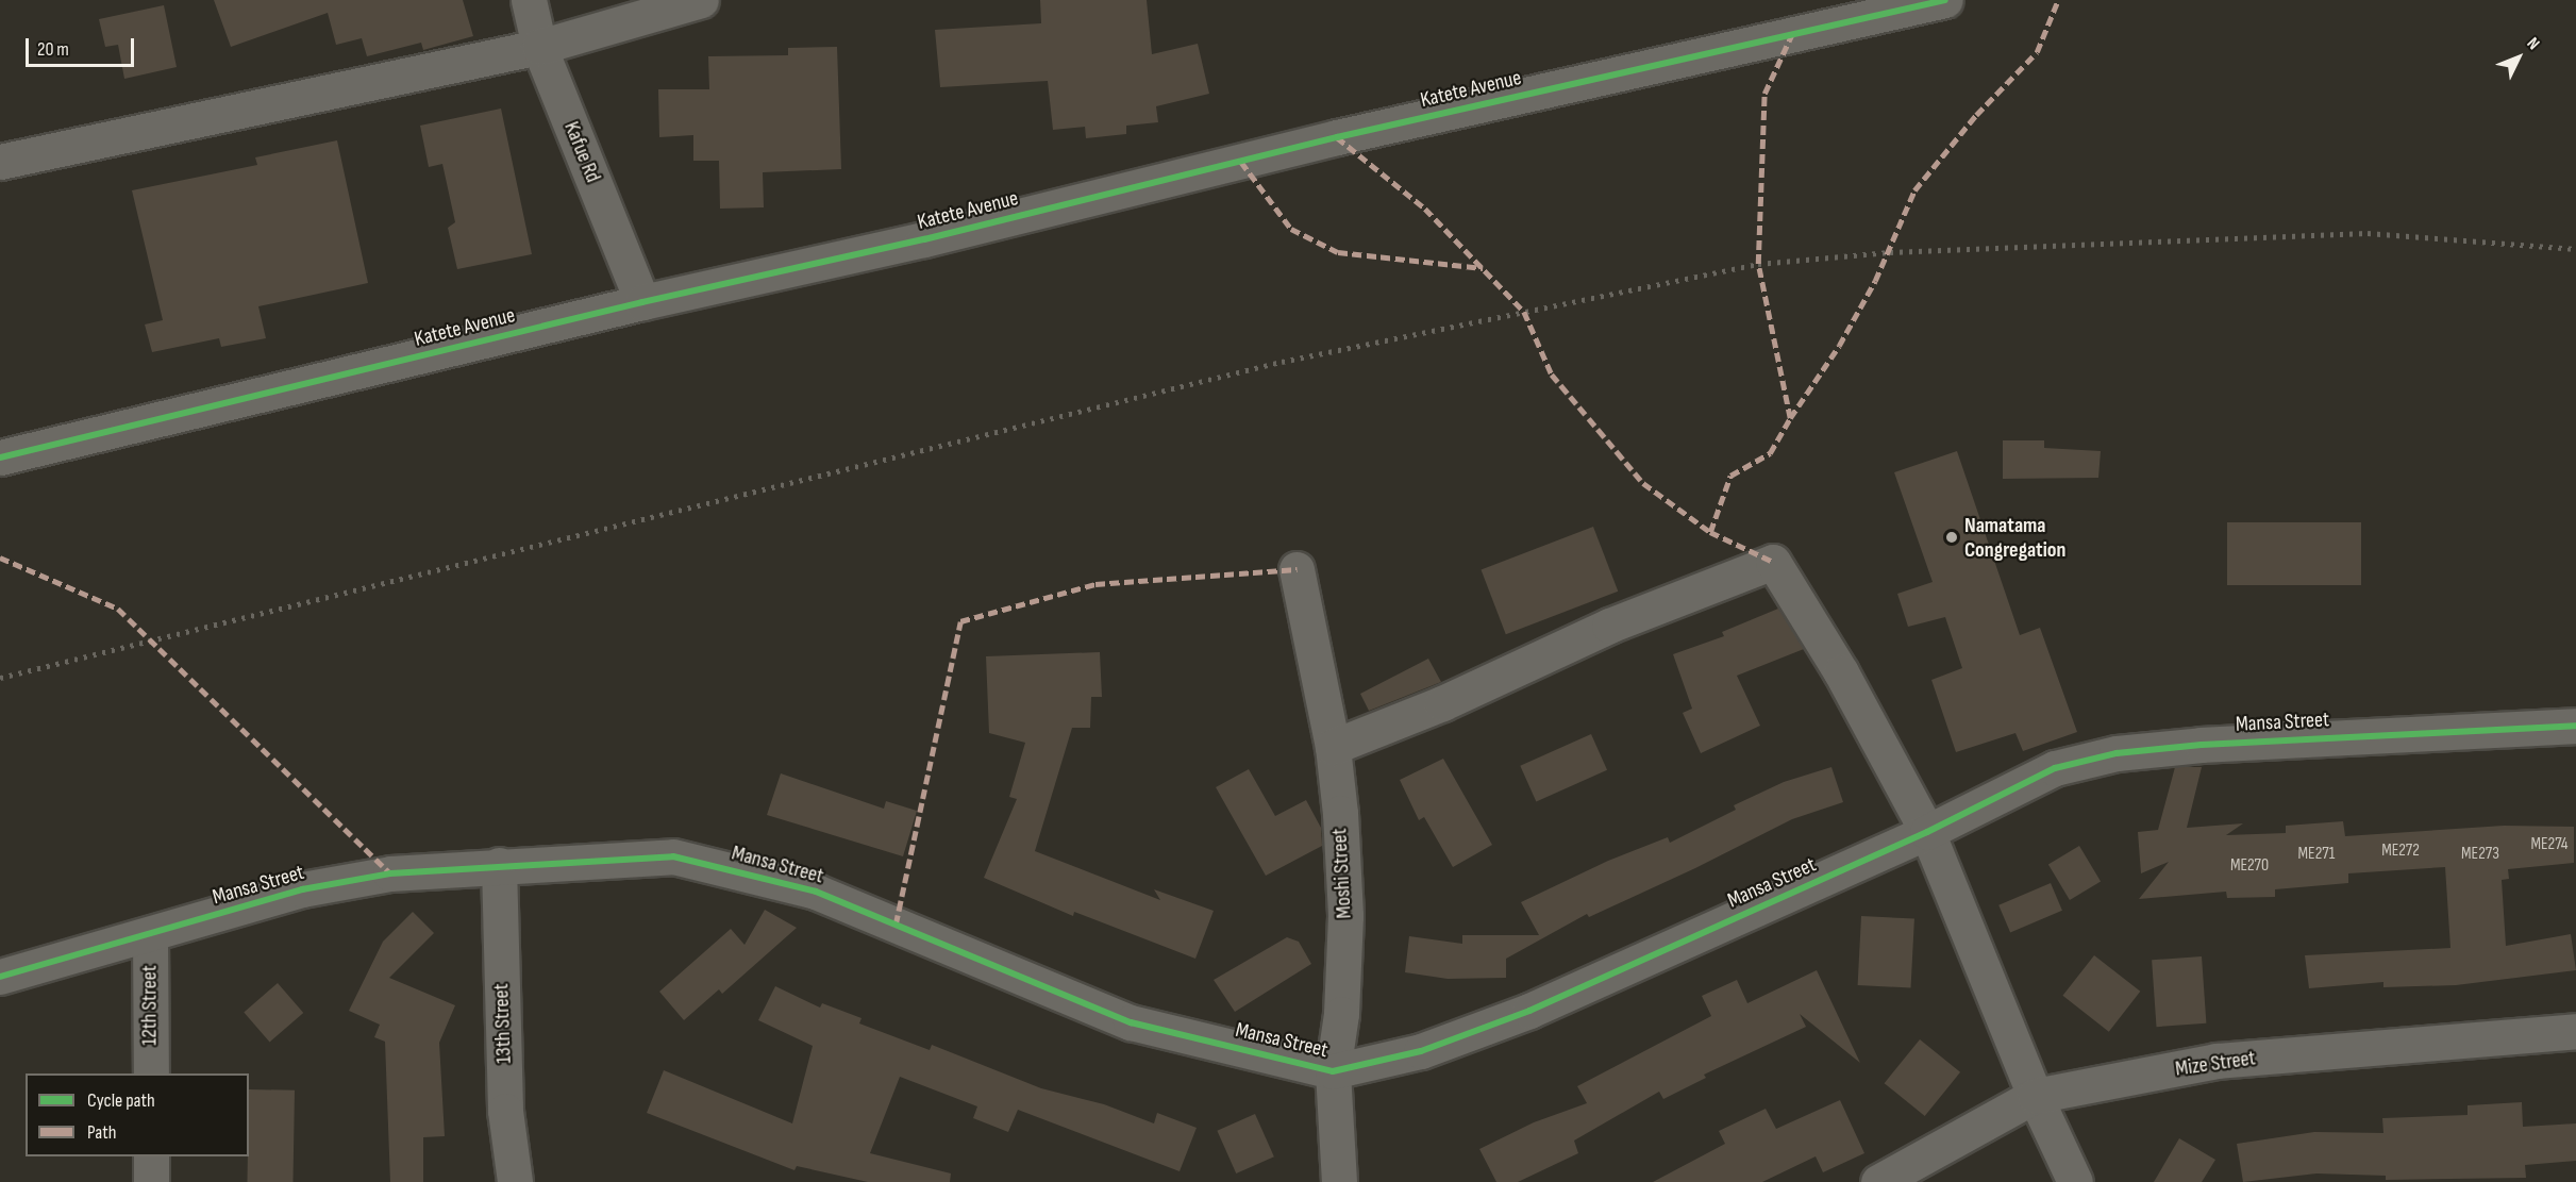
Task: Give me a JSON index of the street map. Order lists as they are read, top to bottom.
{
  "streets": {
    "street": [
      "Katete Avenue",
      "Kafue Rd",
      "Mansa Street",
      "Moshi Street",
      "12th Street",
      "13th Street",
      "Mize Street"
    ]
  },
  "crossings": [
    ["Katete Avenue", "Kafue Rd"],
    ["Mansa Street", "Moshi Street"],
    ["Mansa Street", "12th Street"],
    ["Mansa Street", "13th Street"]
  ],
  "places": ["Namatama Congregation"],
  "house_numbers": [
    "ME274",
    "ME272",
    "ME271",
    "ME273",
    "ME270"
  ],
  "legend": ["Cycle path", "Path"],
  "scale_bar": "20 m",
  "north": "top right"
}
